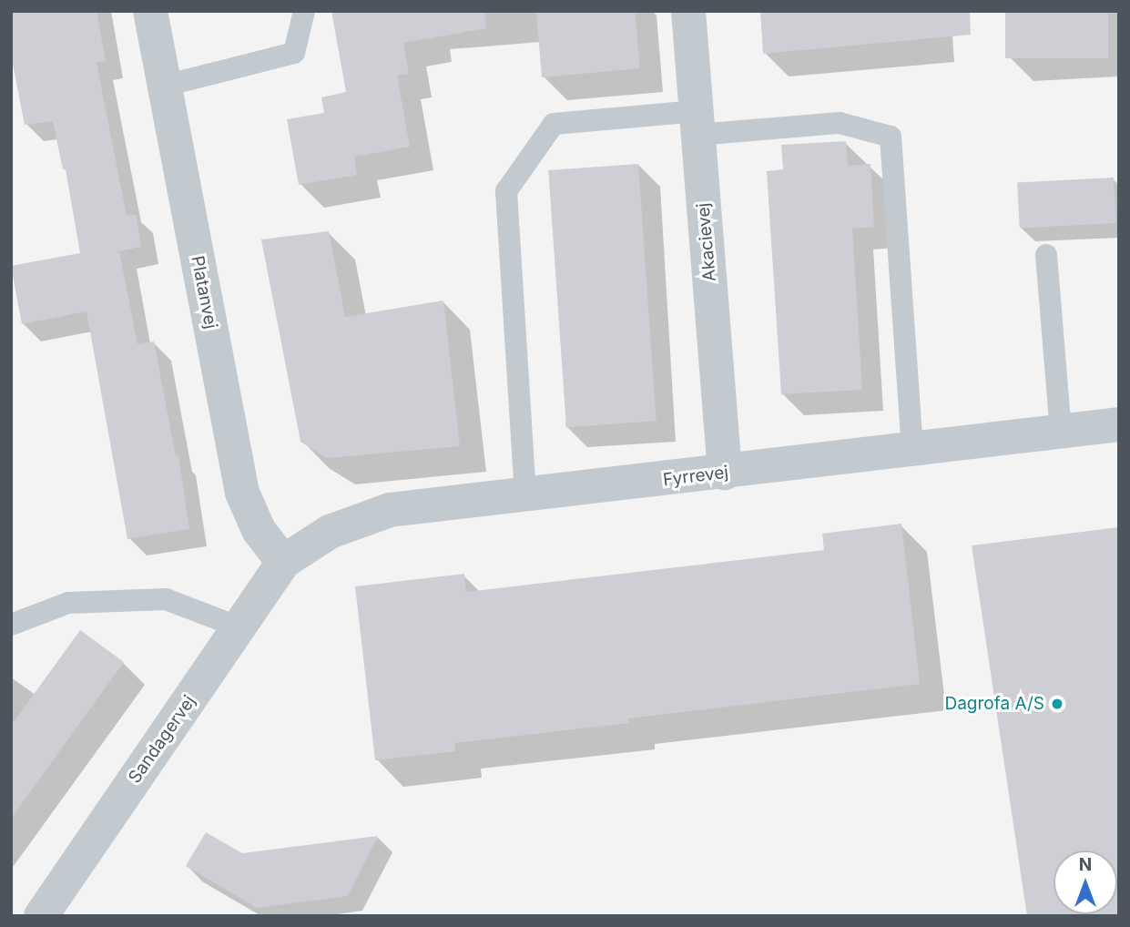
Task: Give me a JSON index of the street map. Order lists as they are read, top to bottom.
{
  "streets": {
    "street": [
      "Akacievej",
      "Platanvej",
      "Fyrrevej",
      "Sandagervej"
    ]
  },
  "crossings": [
    ["Akacievej", "Fyrrevej"],
    ["Platanvej", "Fyrrevej"],
    ["Platanvej", "Sandagervej"],
    ["Fyrrevej", "Sandagervej"]
  ],
  "places": ["Dagrofa A/S"],
  "north": "top"
}
